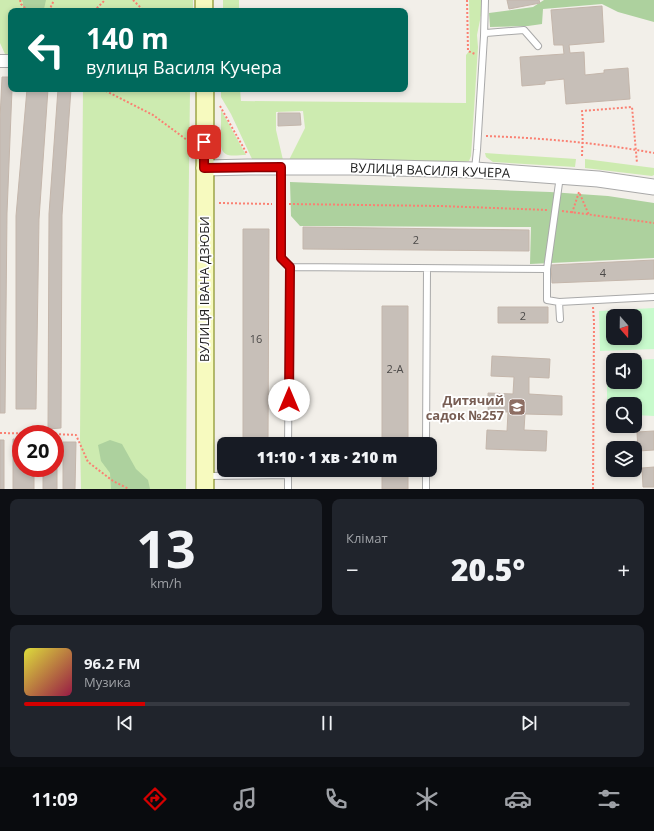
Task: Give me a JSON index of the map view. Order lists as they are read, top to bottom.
{
  "streets": {
    "main road": ["ВУЛИЦЯ ІВАНА ДЗЮБИ"],
    "street": ["ВУЛИЦЯ ВАСИЛЯ КУЧЕРА"]
  },
  "crossings": [
    ["ВУЛИЦЯ ВАСИЛЯ КУЧЕРА", "ВУЛИЦЯ ІВАНА ДЗЮБИ"]
  ],
  "places": {
    "school or university": ["Дитячий садок №257"]
  },
  "house_numbers": [
    "2",
    "4",
    "2",
    "16",
    "2-А"
  ],
  "north": "bottom",
  "page": {
    "turn": ["140 m", "вулиця Василя Кучера"],
    "limit": "20",
    "trip": "11:10 · 1 хв · 210 m",
    "tile": [
      ["13", "km/h"],
      "Клімат"
    ],
    "heat": ["−", "20.5°", "+"],
    "song": ["96.2 FM", "Музика"],
    "tabs": "11:09"
  }
}
